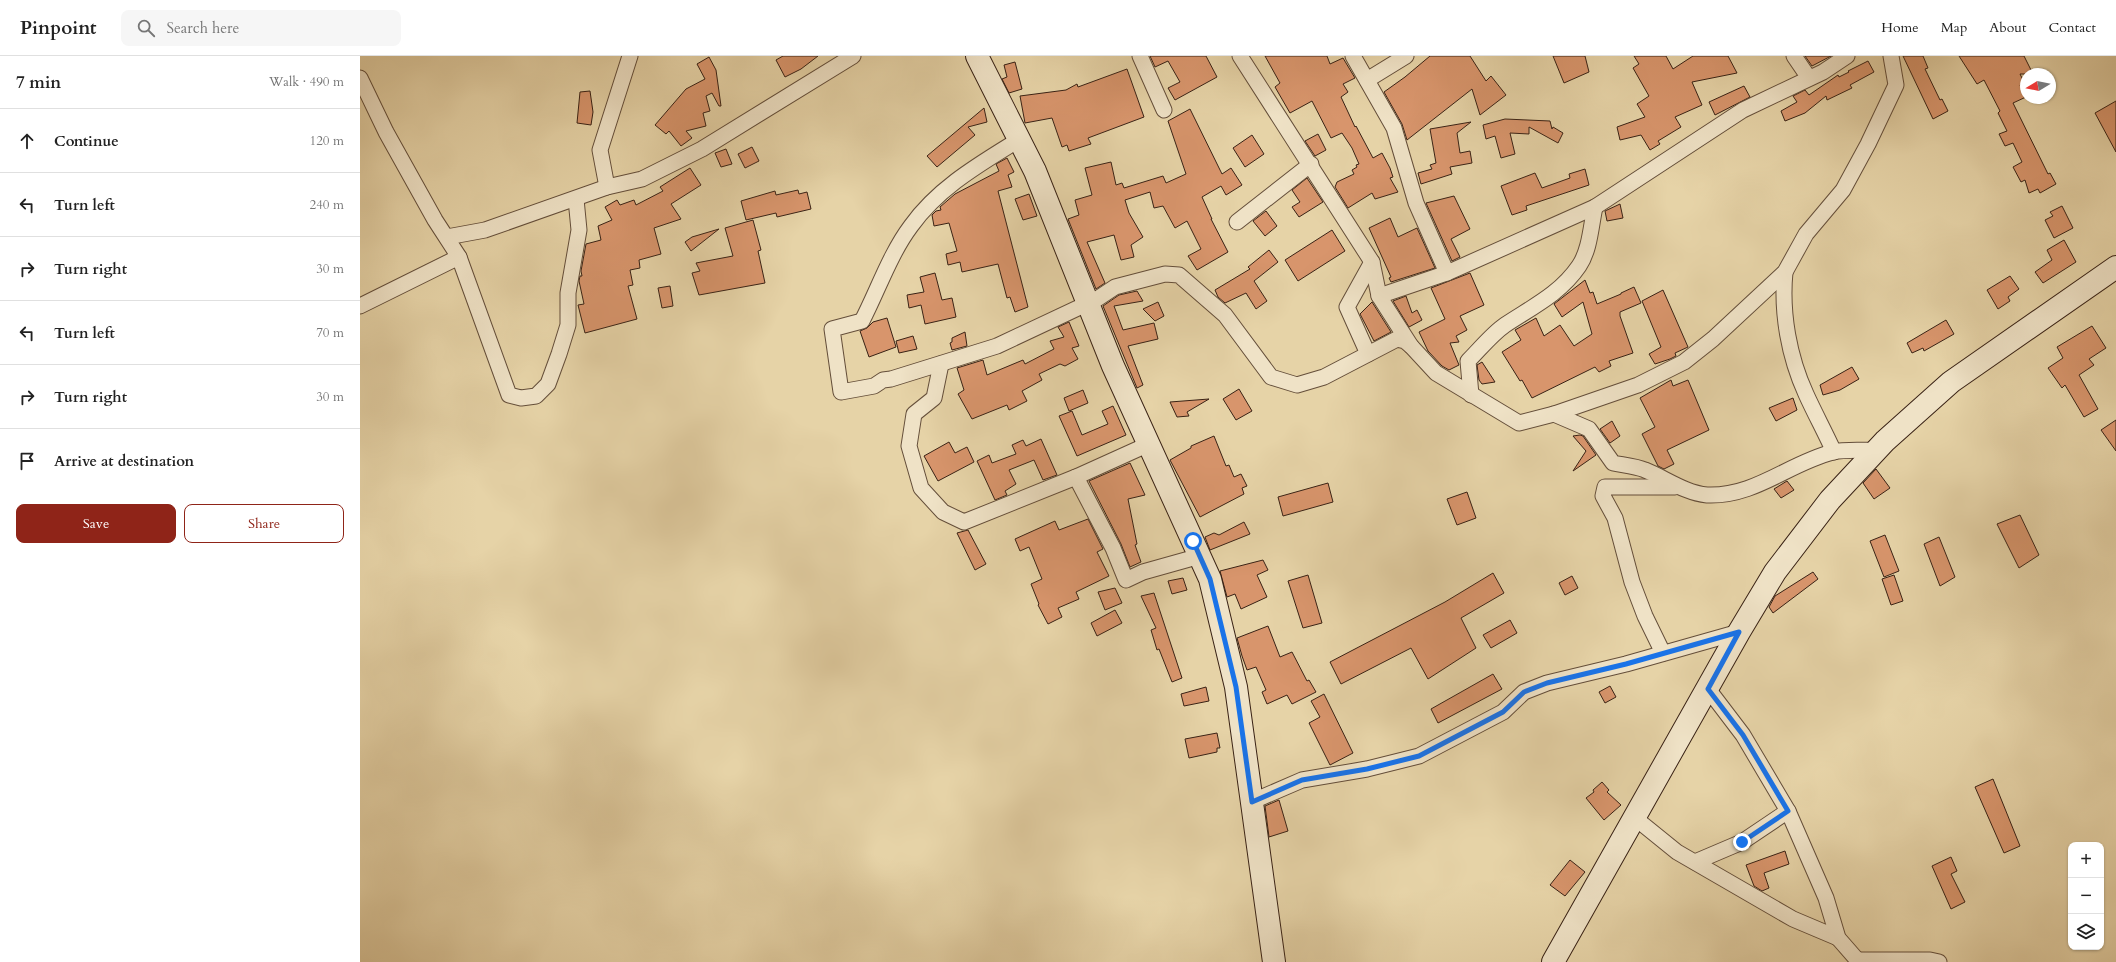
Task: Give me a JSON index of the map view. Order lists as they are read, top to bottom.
{
  "north": "left",
  "page": {
    "header": "Pinpoint",
    "search": "Search here",
    "nav": [
      "Home",
      "Map",
      "About",
      "Contact"
    ],
    "heading": ["7 min", "Walk · 490 m"],
    "list": [
      ["Continue", "120 m"],
      ["Turn left", "240 m"],
      ["Turn right", "30 m"],
      ["Turn left", "70 m"],
      ["Turn right", "30 m"],
      "Arrive at destination"
    ],
    "buttons": ["Save", "Share"],
    "map_buttons": ["+", "−"]
  }
}
